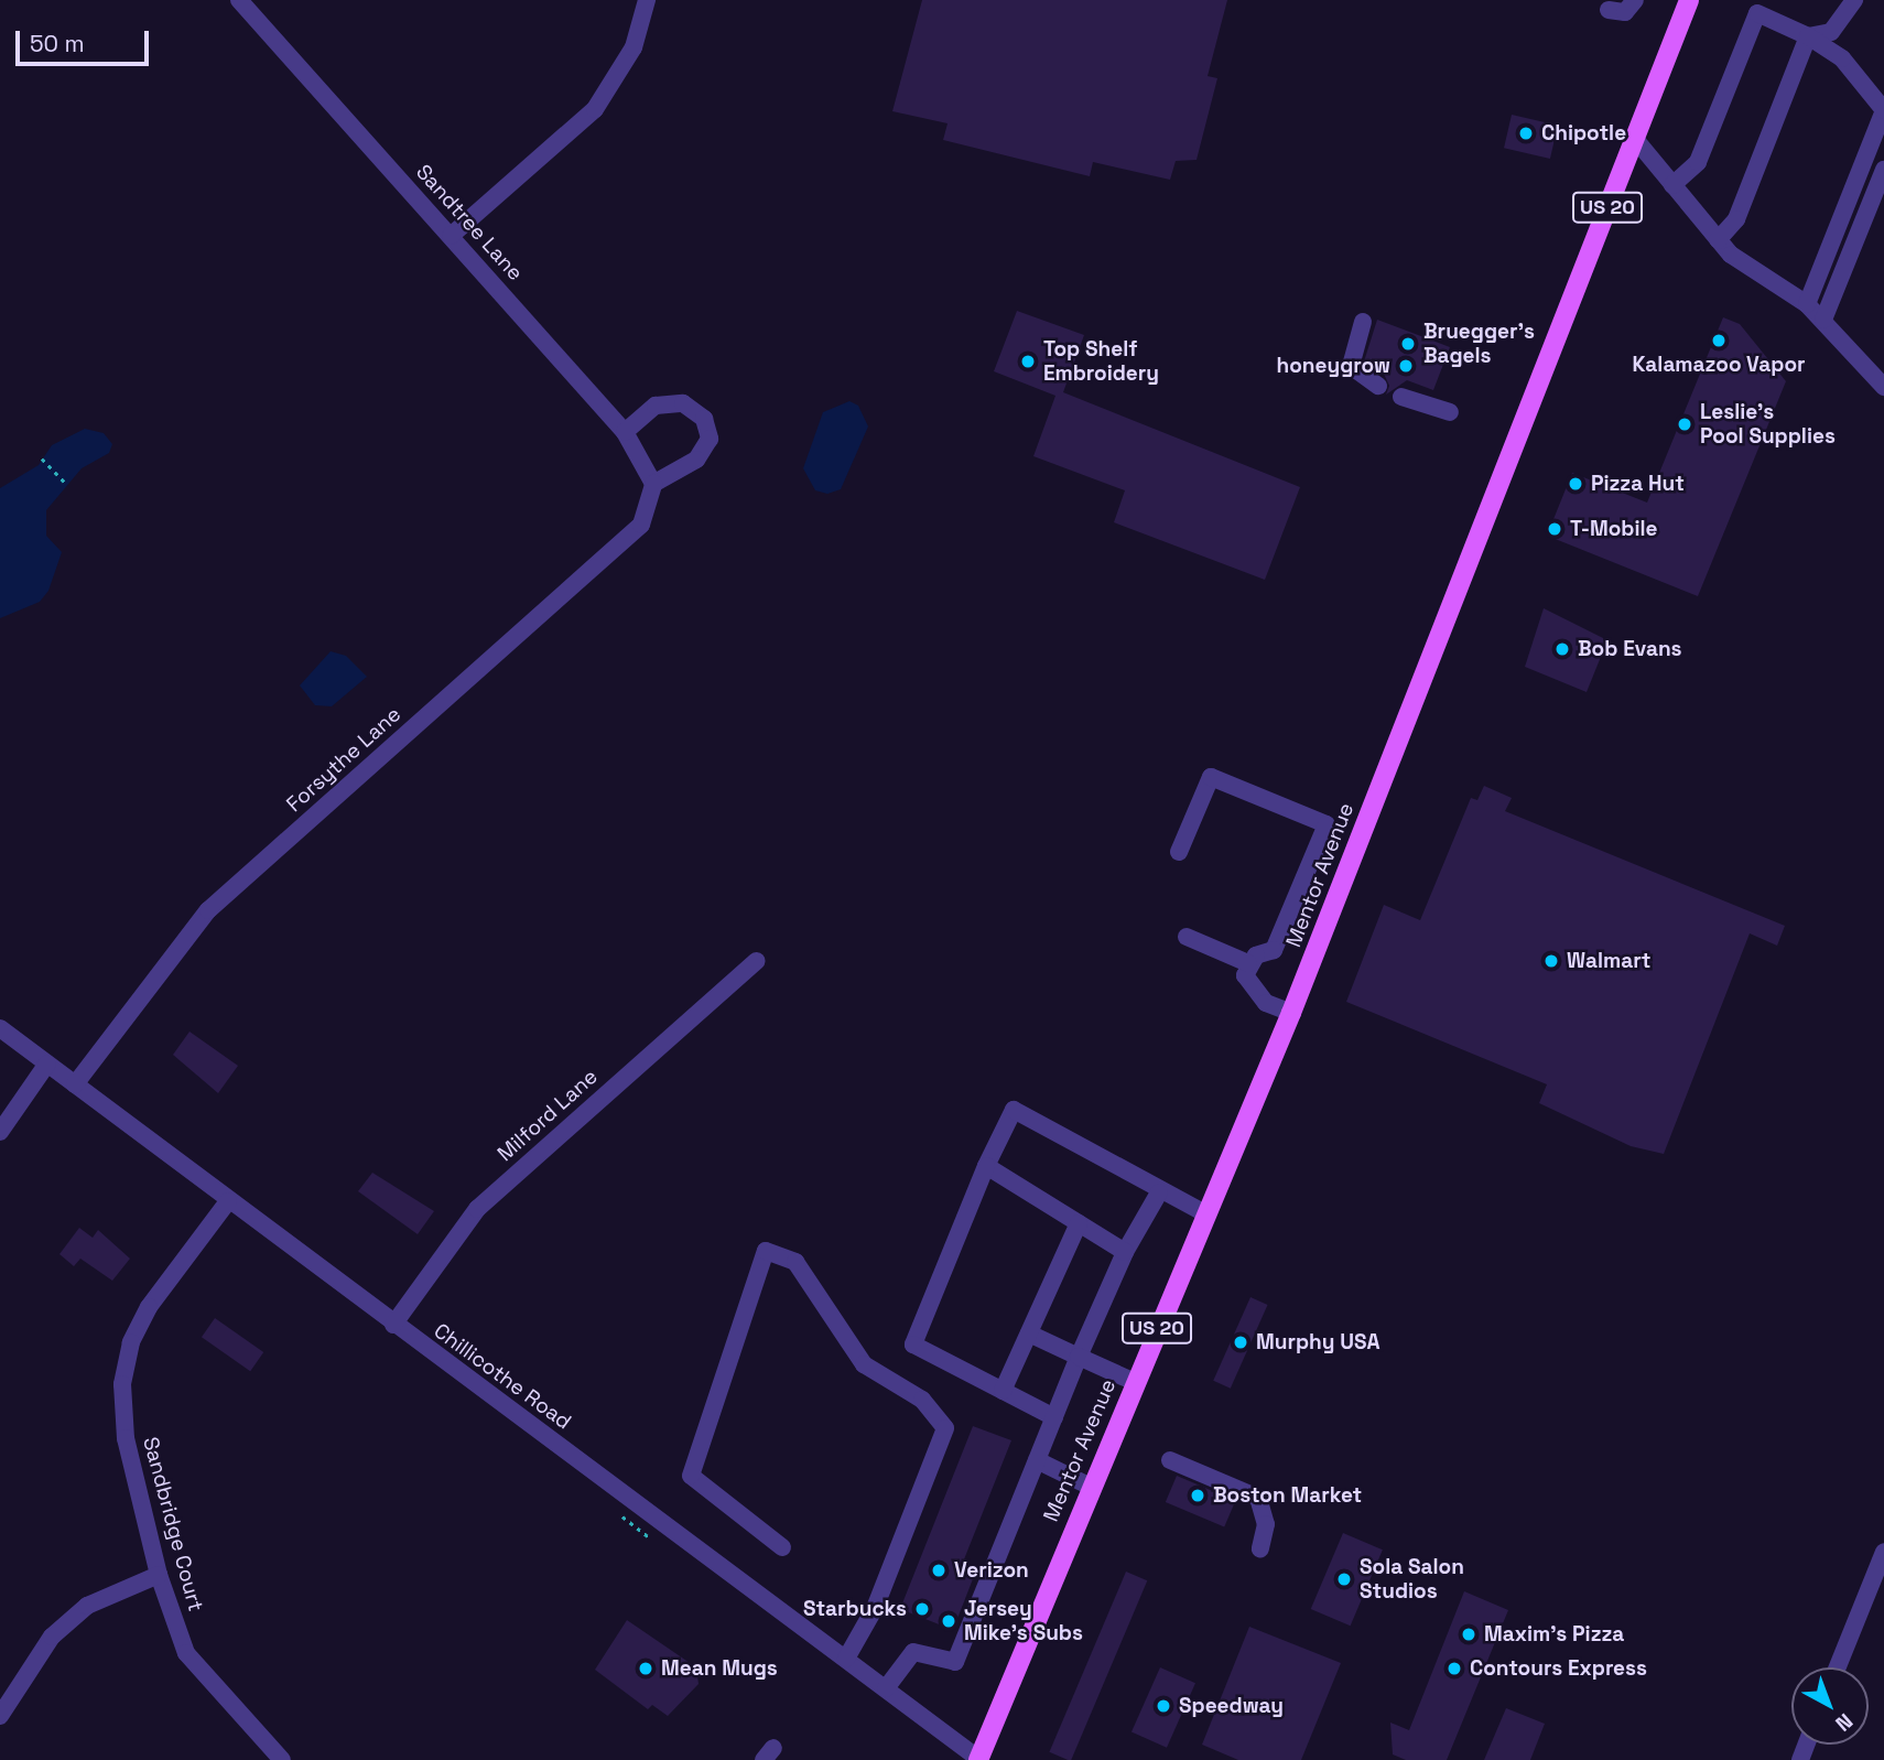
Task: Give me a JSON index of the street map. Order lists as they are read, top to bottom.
{
  "streets": {
    "main road": ["US 20", "Mentor Avenue"],
    "street": [
      "Sandtree Lane",
      "Forsythe Lane",
      "Milford Lane",
      "Chillicothe Road",
      "Sandbridge Court"
    ]
  },
  "crossings": [
    ["Sandtree Lane", "Forsythe Lane"],
    ["Forsythe Lane", "Chillicothe Road"],
    ["Mentor Avenue", "Chillicothe Road"],
    ["Milford Lane", "Chillicothe Road"],
    ["Chillicothe Road", "Sandbridge Court"]
  ],
  "places": [
    "Chipotle",
    "Kalamazoo Vapor",
    "Bruegger's Bagels",
    "Top Shelf Embroidery",
    "honeygrow",
    "Leslie's Pool Supplies",
    "Pizza Hut",
    "T-Mobile",
    "Bob Evans",
    "Walmart",
    "Murphy USA",
    "Boston Market",
    "Verizon",
    "Sola Salon Studios",
    "Starbucks",
    "Jersey Mike's Subs",
    "Maxim's Pizza",
    "Mean Mugs",
    "Contours Express",
    "Speedway"
  ],
  "scale_bar": "50 m",
  "north": "bottom right"
}
